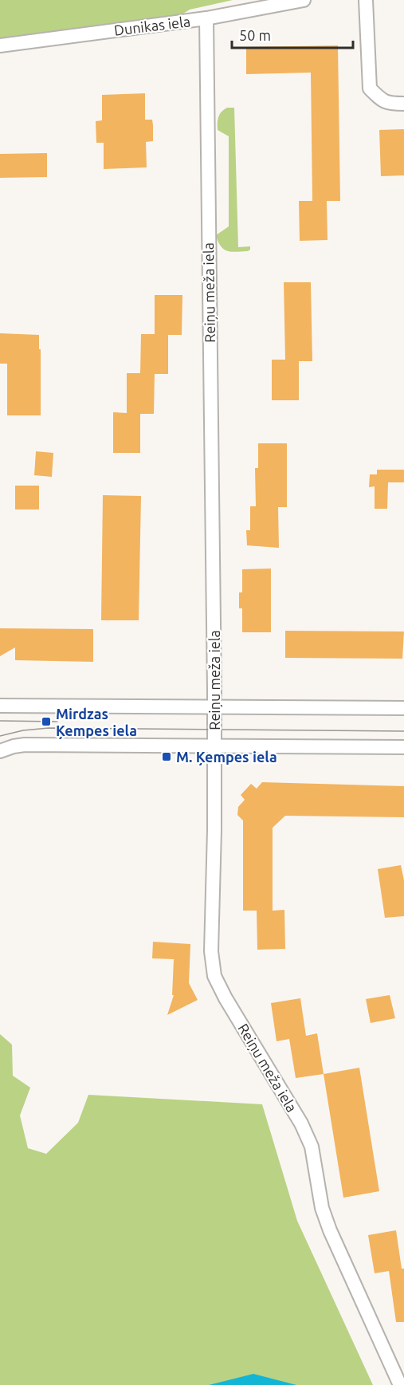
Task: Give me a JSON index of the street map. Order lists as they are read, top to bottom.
{
  "streets": {
    "street": ["Dunikas iela", "Reiņu meža iela"]
  },
  "crossings": [
    ["Dunikas iela", "Reiņu meža iela"]
  ],
  "places": {
    "transit": ["Mirdzas Ķempes iela", "M. Ķempes iela"]
  },
  "scale_bar": "50 m"
}
